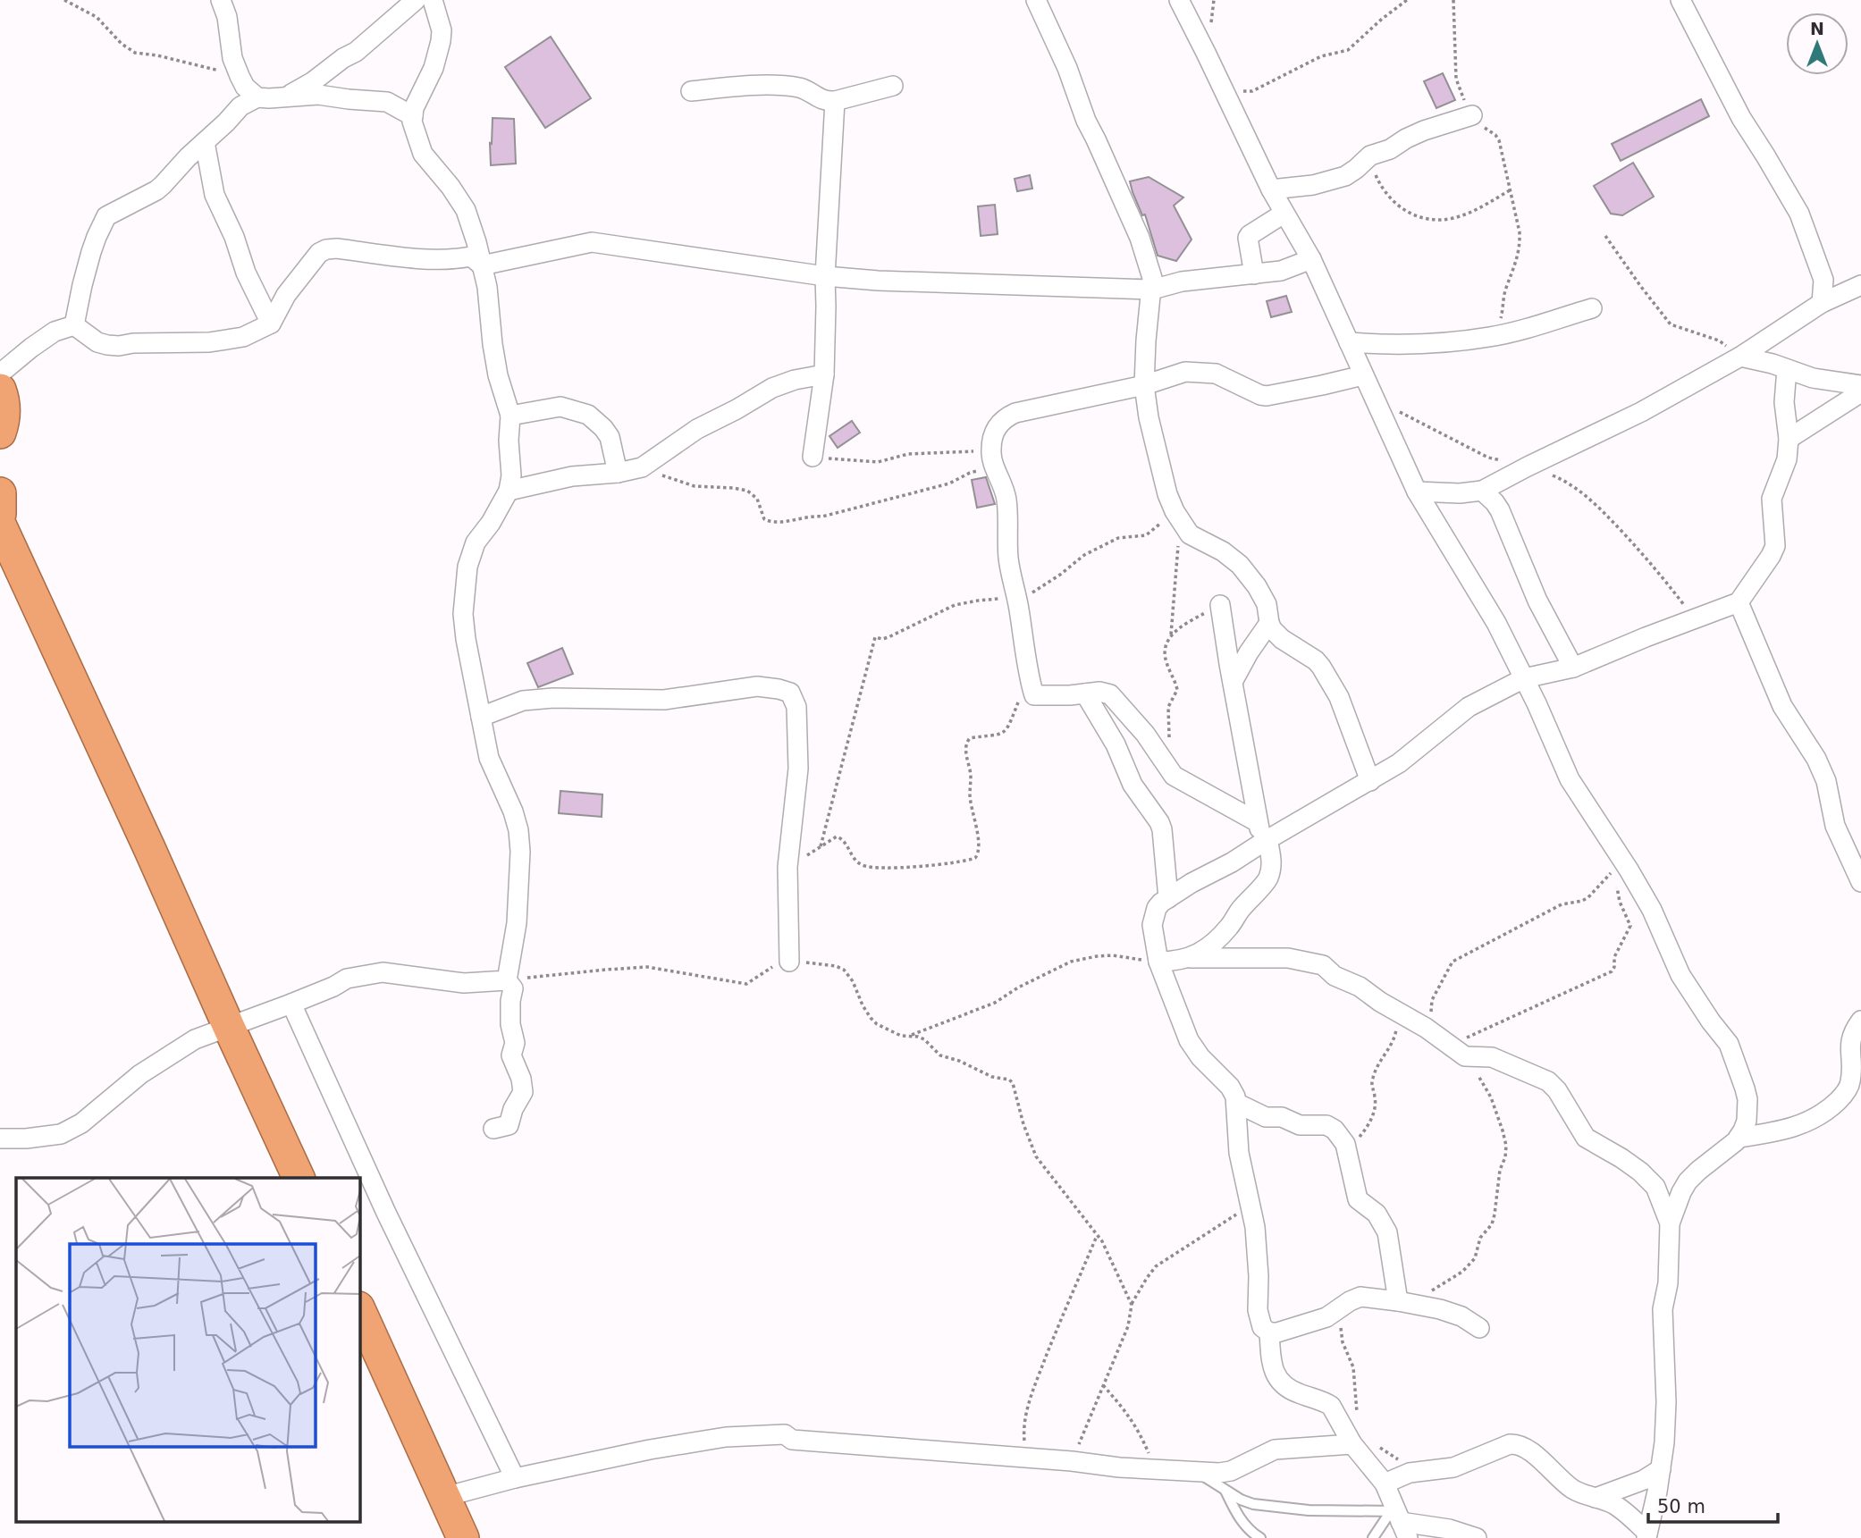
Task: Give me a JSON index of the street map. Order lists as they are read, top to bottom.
{
  "scale_bar": "50 m",
  "north": "top"
}
